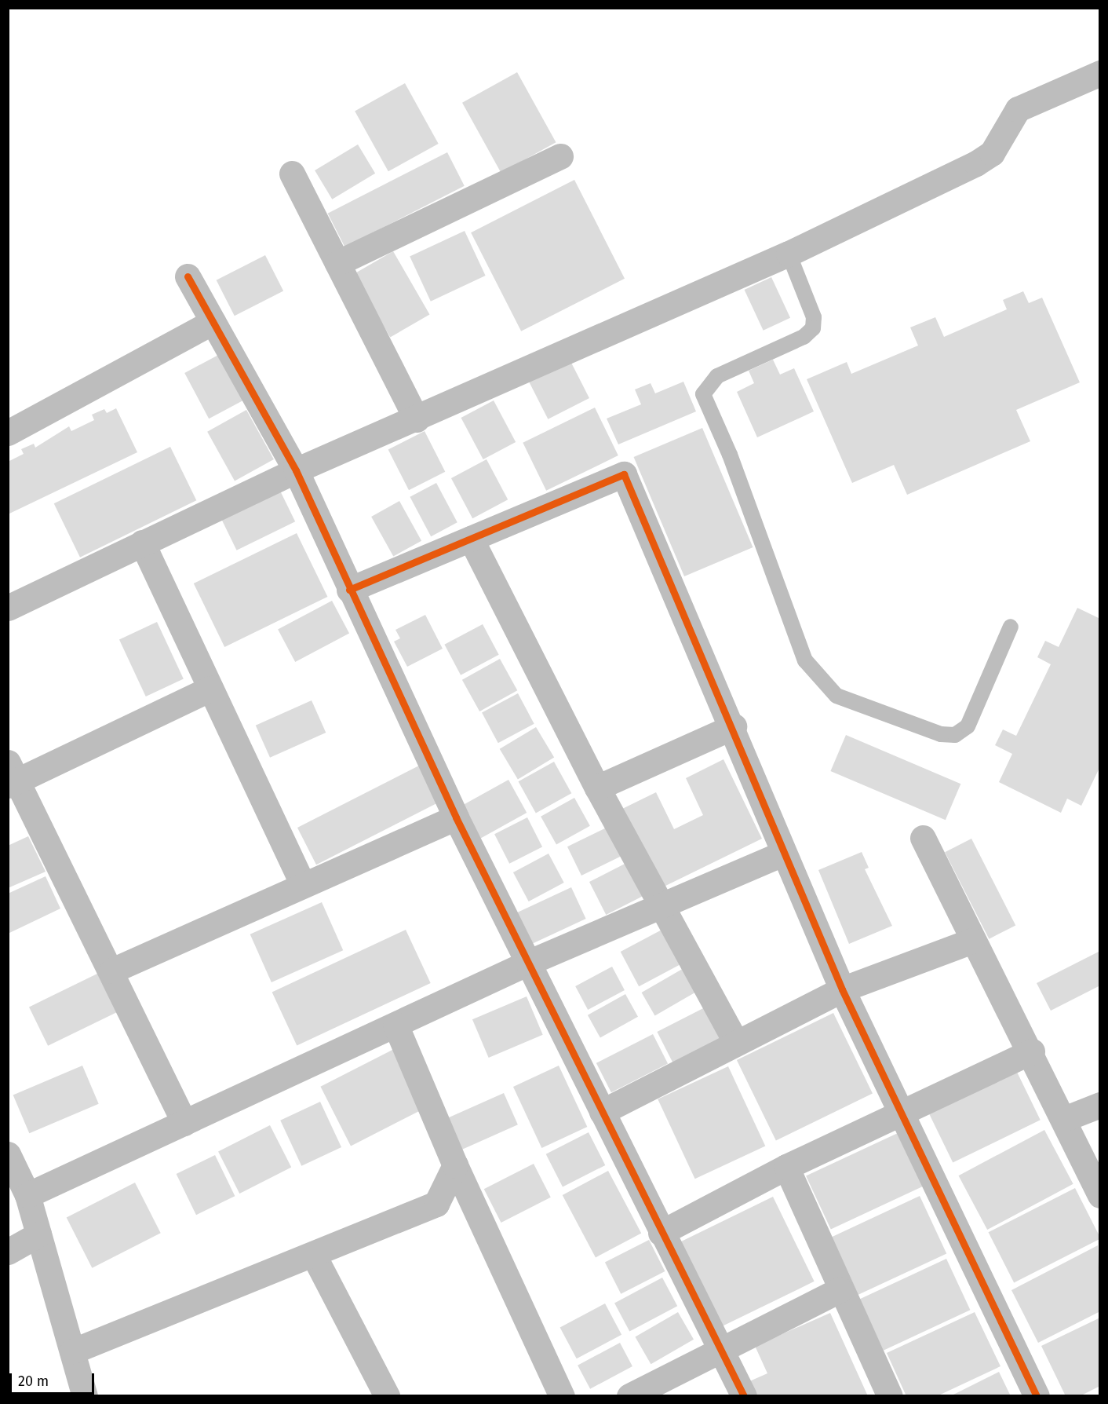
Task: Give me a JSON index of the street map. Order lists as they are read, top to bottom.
{
  "scale_bar": "20 m"
}
